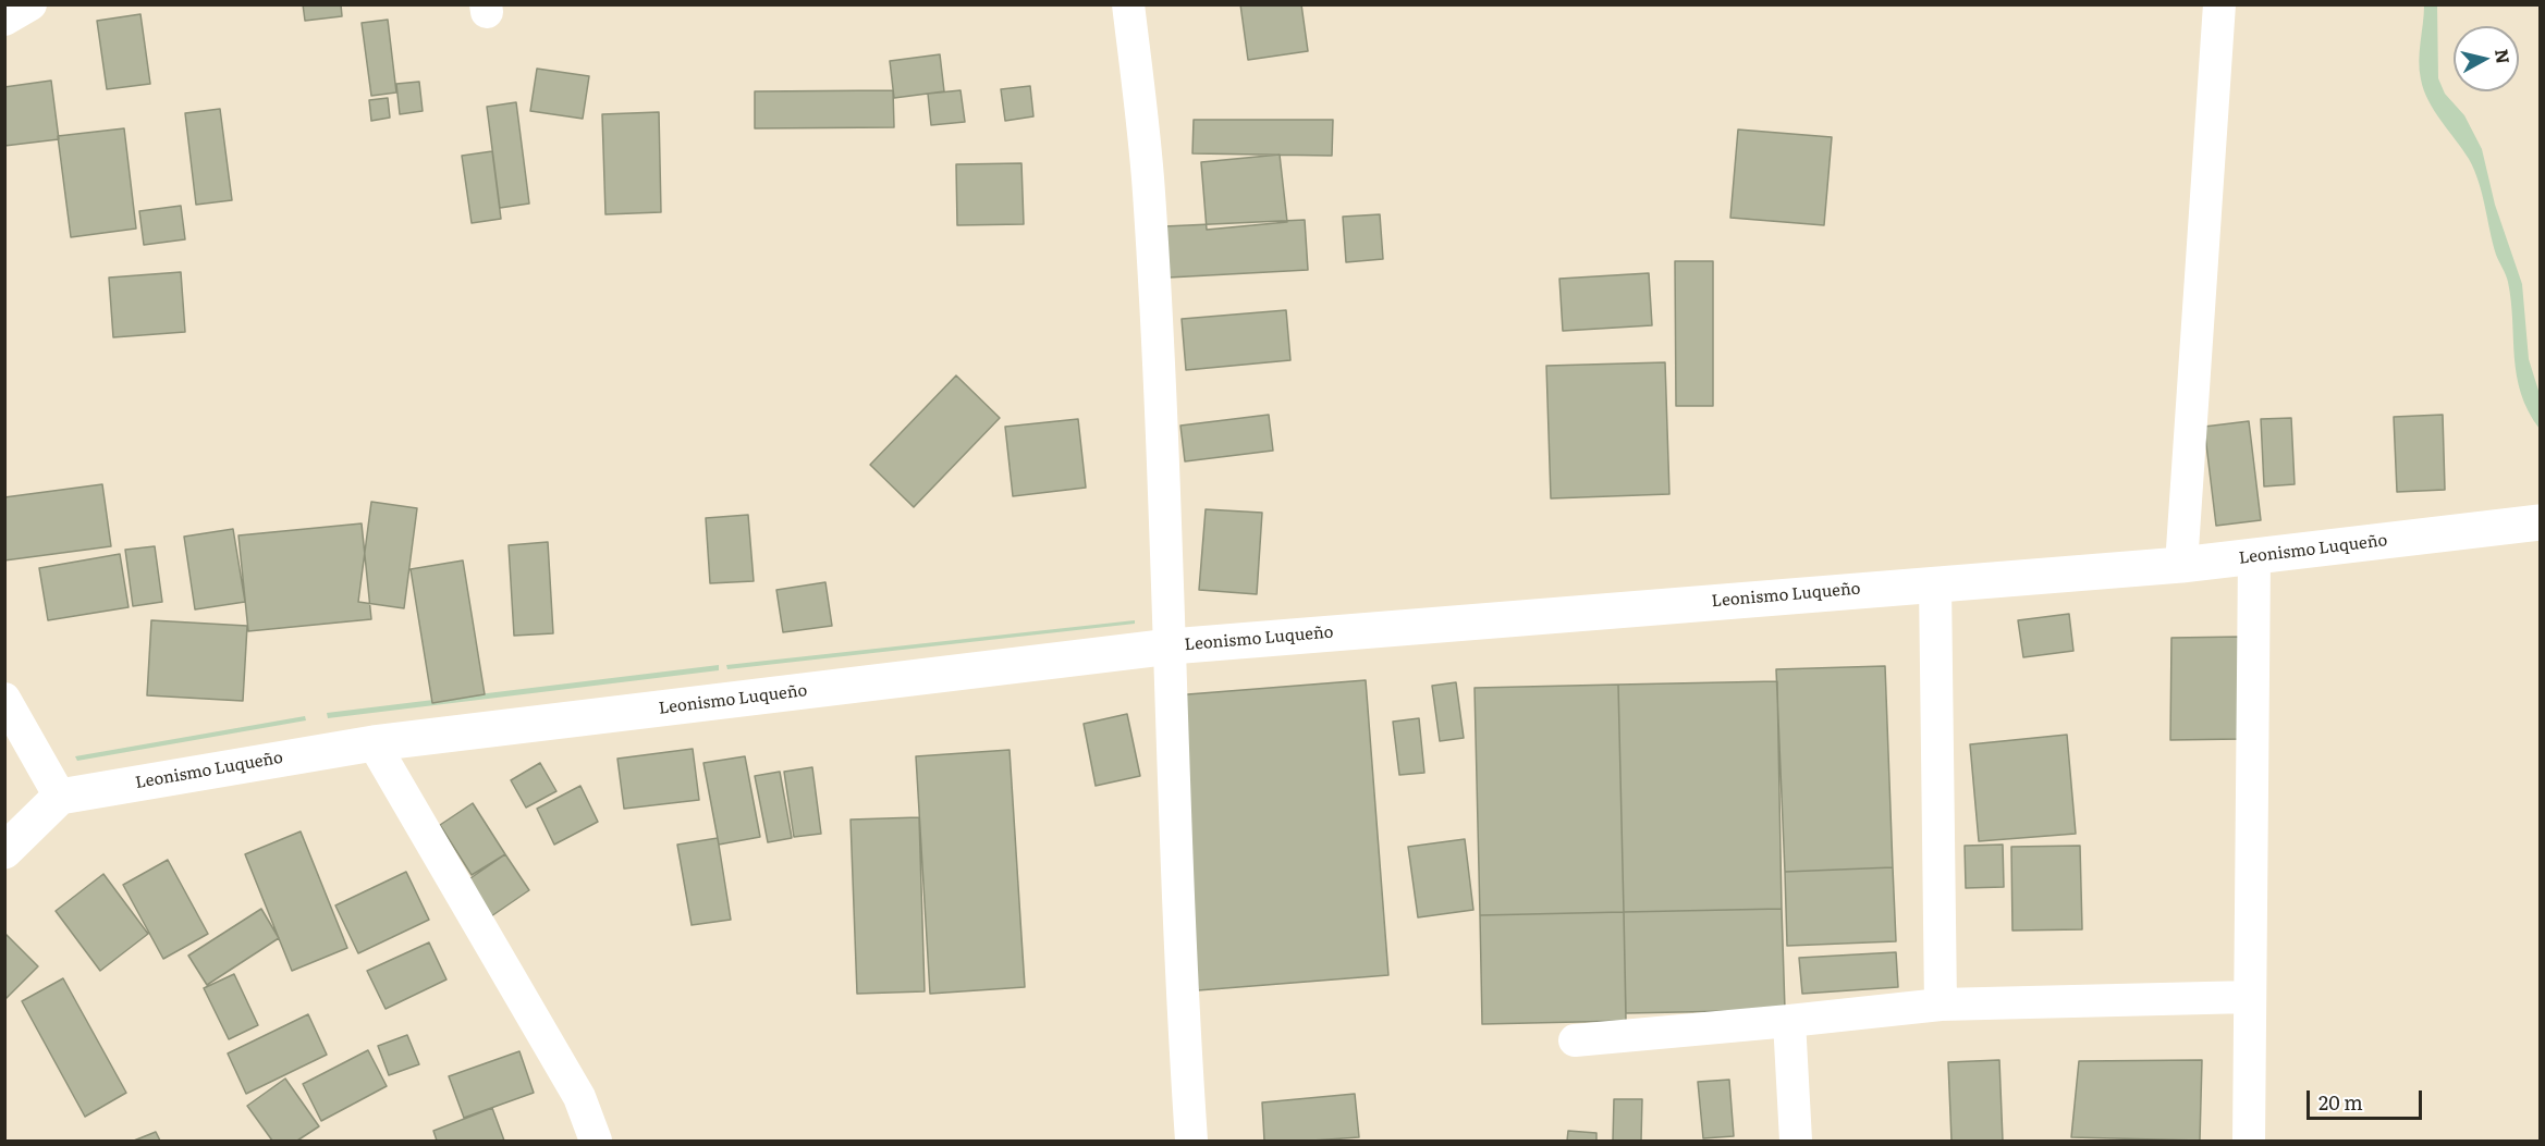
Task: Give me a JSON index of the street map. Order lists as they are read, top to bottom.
{
  "streets": {
    "street": ["Leonismo Luqueño"]
  },
  "scale_bar": "20 m",
  "north": "right"
}
